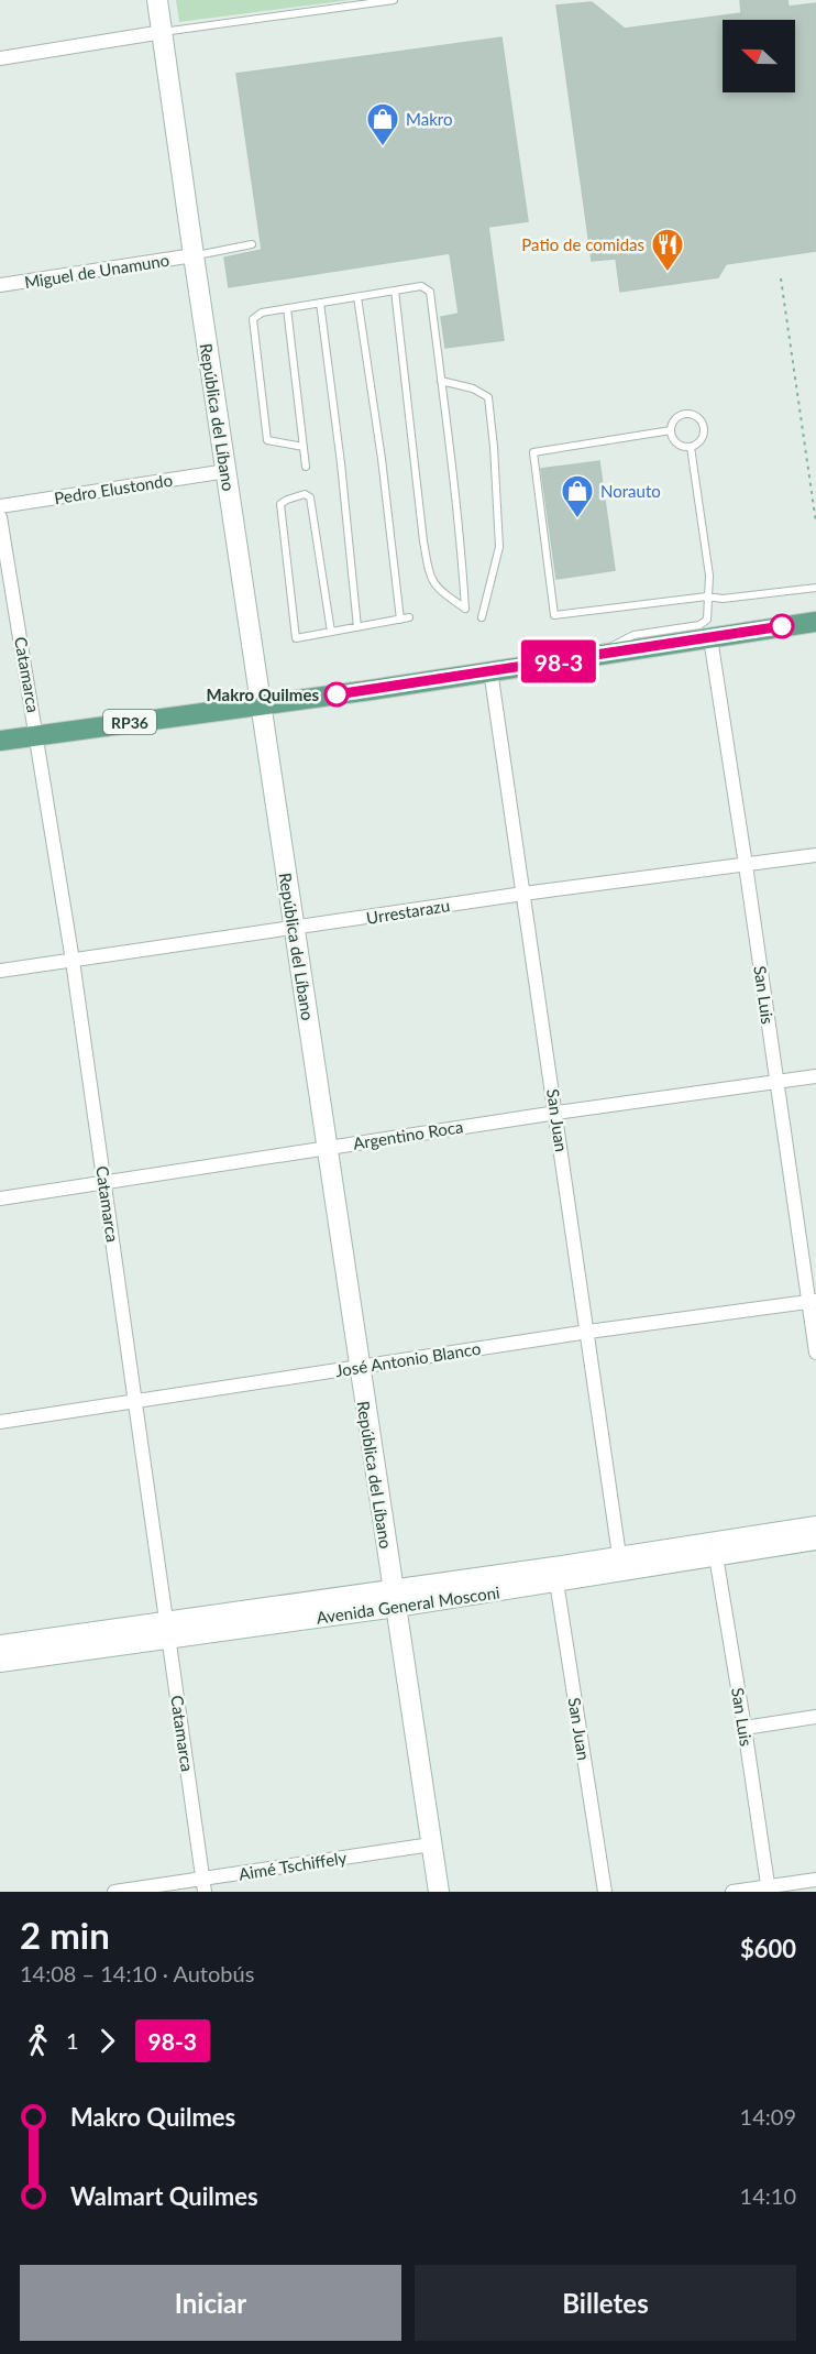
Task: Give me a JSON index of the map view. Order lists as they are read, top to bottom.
{
  "streets": {
    "main road": ["RP36"],
    "street": [
      "Miguel de Unamuno",
      "República del Líbano",
      "Pedro Elustondo",
      "Catamarca",
      "Urrestarazu",
      "San Luis",
      "San Juan",
      "Argentino Roca",
      "José Antonio Blanco",
      "Avenida General Mosconi",
      "Aimé Tschiffely"
    ]
  },
  "crossings": [
    ["Miguel de Unamuno", "República del Líbano"],
    ["República del Líbano", "Pedro Elustondo"],
    ["República del Líbano", "RP36"],
    ["República del Líbano", "Urrestarazu"],
    ["República del Líbano", "Argentino Roca"],
    ["República del Líbano", "José Antonio Blanco"],
    ["República del Líbano", "Avenida General Mosconi"],
    ["República del Líbano", "Aimé Tschiffely"],
    ["Catamarca", "RP36"],
    ["Catamarca", "Urrestarazu"],
    ["Catamarca", "Argentino Roca"],
    ["Catamarca", "José Antonio Blanco"],
    ["Catamarca", "Avenida General Mosconi"],
    ["Catamarca", "Aimé Tschiffely"],
    ["RP36", "San Luis"],
    ["RP36", "San Juan"],
    ["Urrestarazu", "San Luis"],
    ["Urrestarazu", "San Juan"],
    ["San Luis", "Argentino Roca"],
    ["San Luis", "José Antonio Blanco"],
    ["San Luis", "Avenida General Mosconi"],
    ["San Juan", "Argentino Roca"],
    ["San Juan", "José Antonio Blanco"],
    ["San Juan", "Avenida General Mosconi"]
  ],
  "places": {
    "shop": ["Makro", "Norauto"],
    "restaurant": ["Patio de comidas"],
    "other": ["Makro Quilmes"]
  },
  "lines": ["bus line 98-3"],
  "north": "left",
  "page": {
    "on_map": "98-3",
    "heading": ["2 min", "14:08 – 14:10 · Autobús", "$600"],
    "legs": ["1", "98-3"],
    "list": [
      {
        "name": "Makro Quilmes",
        "value": "14:09"
      },
      {
        "name": "Walmart Quilmes",
        "value": "14:10"
      }
    ],
    "buttons": ["Iniciar", "Billetes"]
  }
}
